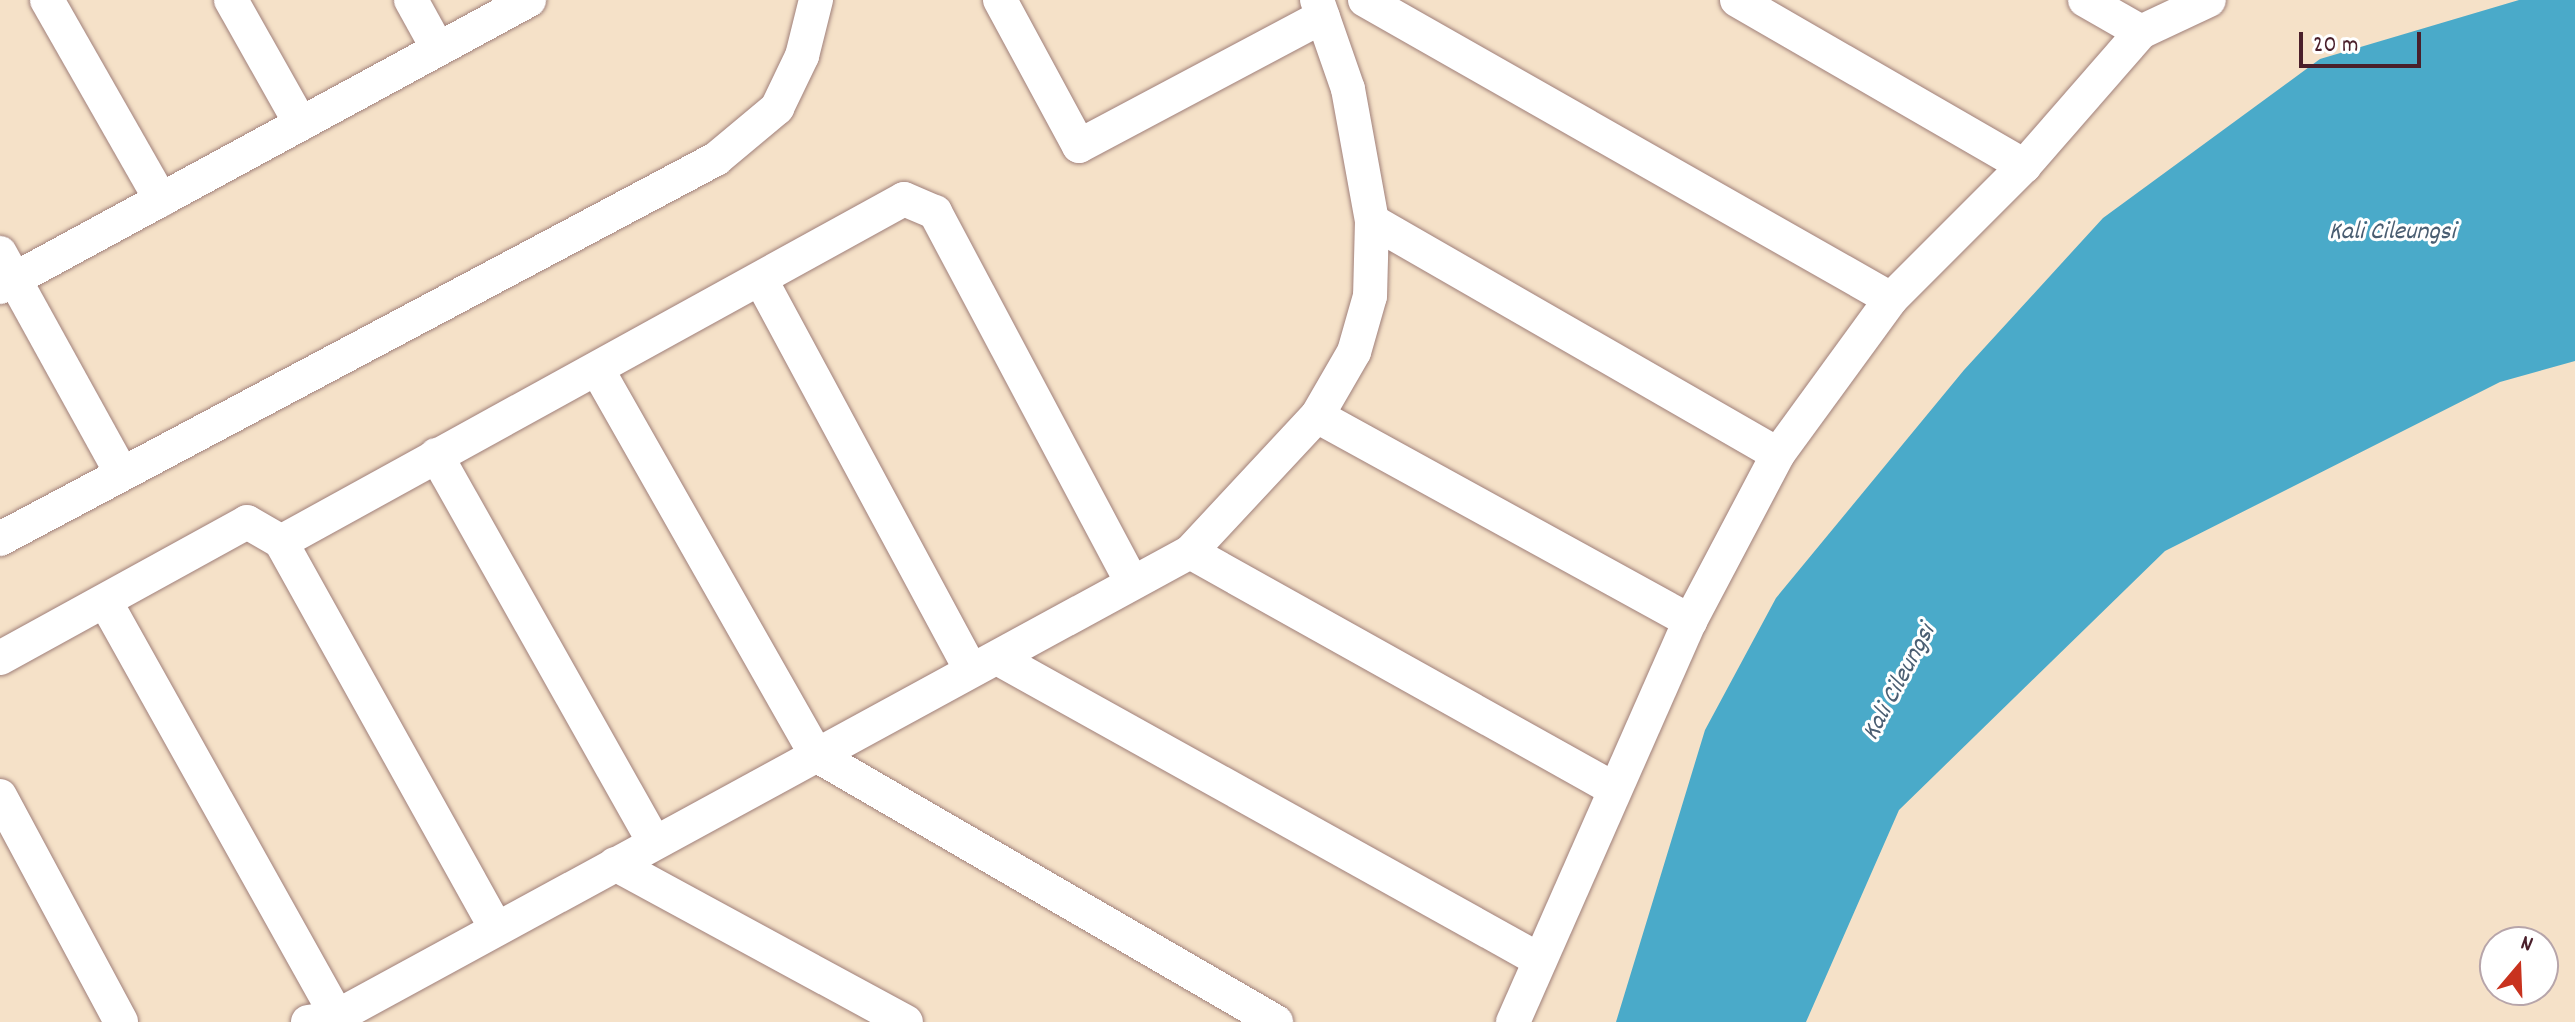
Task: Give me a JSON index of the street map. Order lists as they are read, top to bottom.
{
  "water": ["Kali Cileungsi"],
  "scale_bar": "20 m",
  "north": "top"
}
